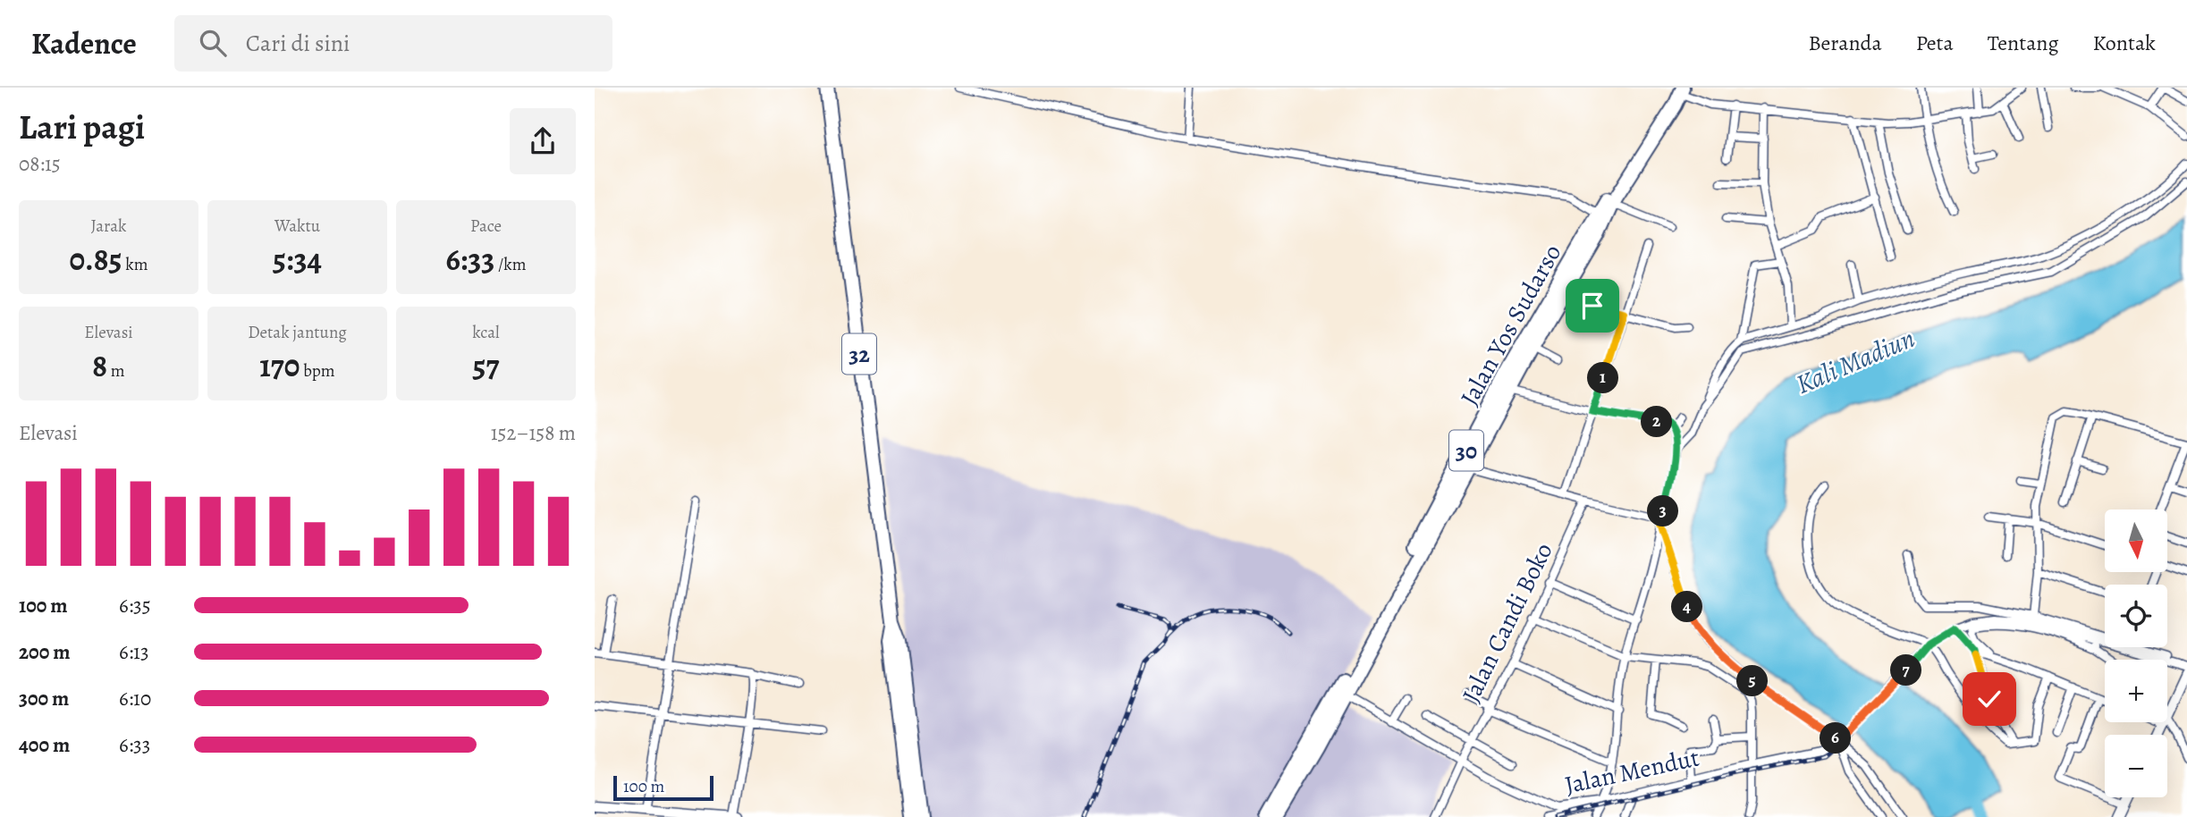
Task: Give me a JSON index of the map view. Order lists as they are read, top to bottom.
{
  "streets": {
    "highway": ["Jalan Yos Sudarso", "32", "30"],
    "street": ["Jalan Candi Boko", "Jalan Mendut"]
  },
  "crossings": [
    ["Jalan Yos Sudarso", "Jalan Mendut"],
    ["Jalan Candi Boko", "Jalan Mendut"]
  ],
  "water": ["Kali Madiun"],
  "scale_bar": "100 m",
  "north": "bottom",
  "page": {
    "header": "Kadence",
    "search": "Cari di sini",
    "nav": [
      "Beranda",
      "Peta",
      "Tentang",
      "Kontak"
    ],
    "heading": ["Lari pagi", "08:15"],
    "stats": [
      ["Jarak", "0.85 km"],
      ["Waktu", "5:34"],
      ["Pace", "6:33 /km"],
      ["Elevasi", "8 m"],
      ["Detak jantung", "170 bpm"],
      ["kcal", "57"]
    ],
    "pins": [
      "1",
      "2",
      "3",
      "4",
      "7",
      "5",
      "6"
    ],
    "chart": ["Elevasi", "152–158 m"],
    "map_buttons": ["+", "−"],
    "list": [
      {
        "name": "100 m",
        "note": "6:35"
      },
      {
        "name": "200 m",
        "note": "6:13"
      },
      {
        "name": "300 m",
        "note": "6:10"
      },
      {
        "name": "400 m",
        "note": "6:33"
      }
    ],
    "scale": "100 m"
  }
}
